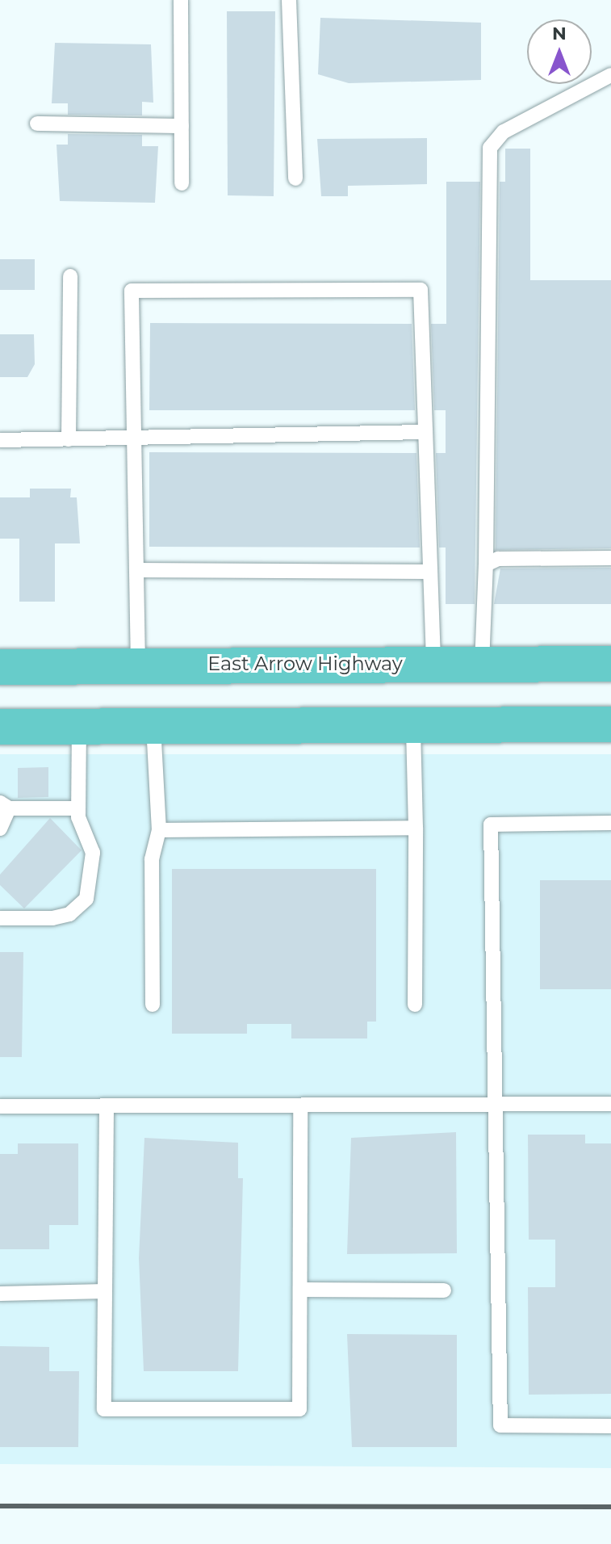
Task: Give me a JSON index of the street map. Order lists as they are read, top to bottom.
{
  "streets": {
    "main road": ["East Arrow Highway"]
  },
  "north": "top"
}
